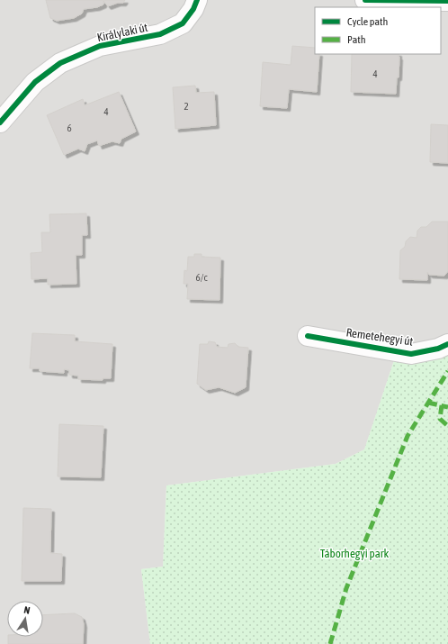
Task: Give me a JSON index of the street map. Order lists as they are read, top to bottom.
{
  "streets": {
    "street": ["Királylaki út", "Remetehegyi út"]
  },
  "parks": ["Táborhegyi park"],
  "house_numbers": [
    "4",
    "2",
    "4",
    "6",
    "6/c"
  ],
  "legend": ["Cycle path", "Path"],
  "north": "top"
}
